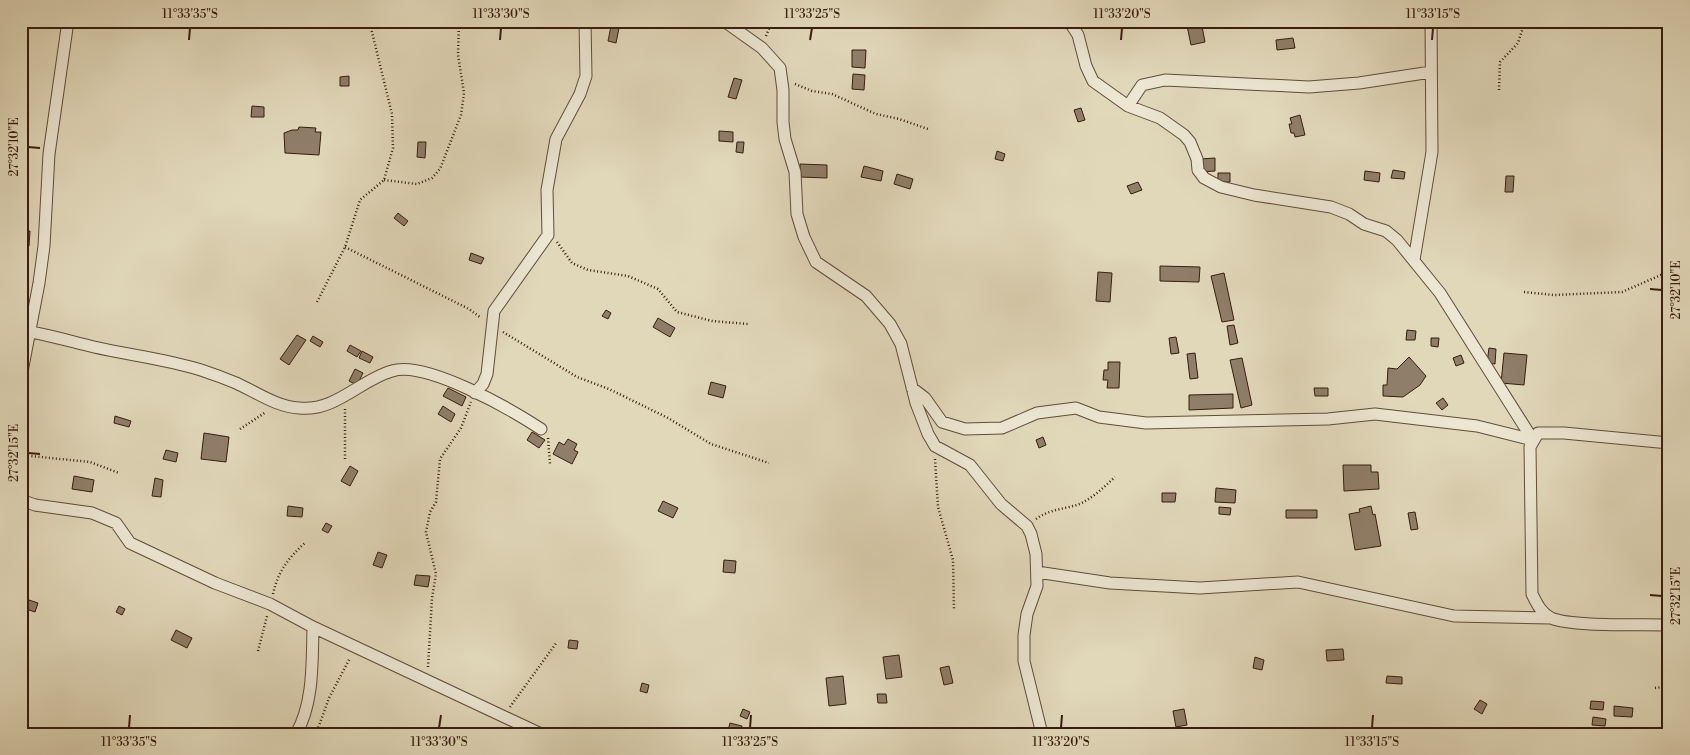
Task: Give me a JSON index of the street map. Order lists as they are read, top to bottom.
{
  "coordinates": [
    "11°33'35\"S",
    "11°33'30\"S",
    "11°33'25\"S",
    "11°33'20\"S",
    "11°33'15\"S",
    "27°32'10\"E",
    "27°32'15\"E"
  ]
}
